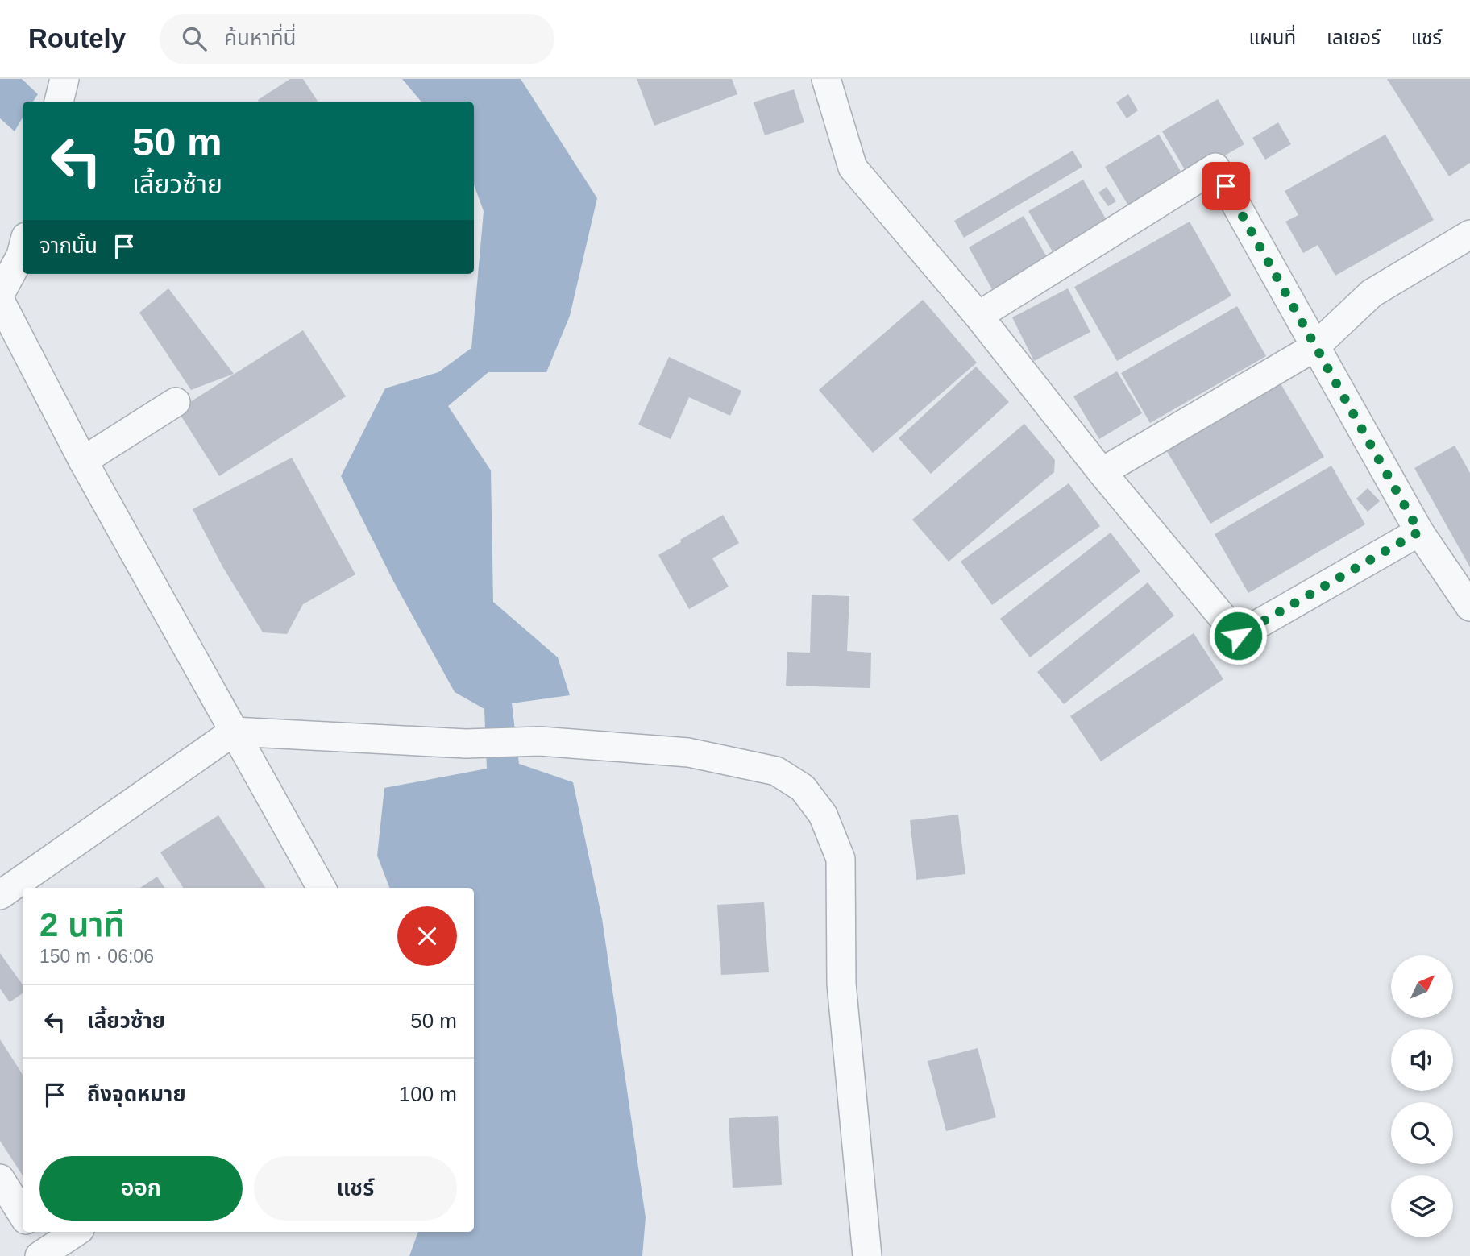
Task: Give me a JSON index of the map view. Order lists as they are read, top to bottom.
{
  "north": "top right",
  "page": {
    "header": "Routely",
    "search": "ค้นหาที่นี่",
    "nav": ["แผนที่", "เลเยอร์", "แชร์"],
    "turn": ["50 m", "เลี้ยวซ้าย"],
    "then": "จากนั้น",
    "heading": ["2 นาที", "150 m · 06:06"],
    "list": [
      {
        "name": "เลี้ยวซ้าย",
        "value": "50 m"
      },
      {
        "name": "ถึงจุดหมาย",
        "value": "100 m"
      }
    ],
    "buttons": ["ออก", "แชร์"]
  }
}
